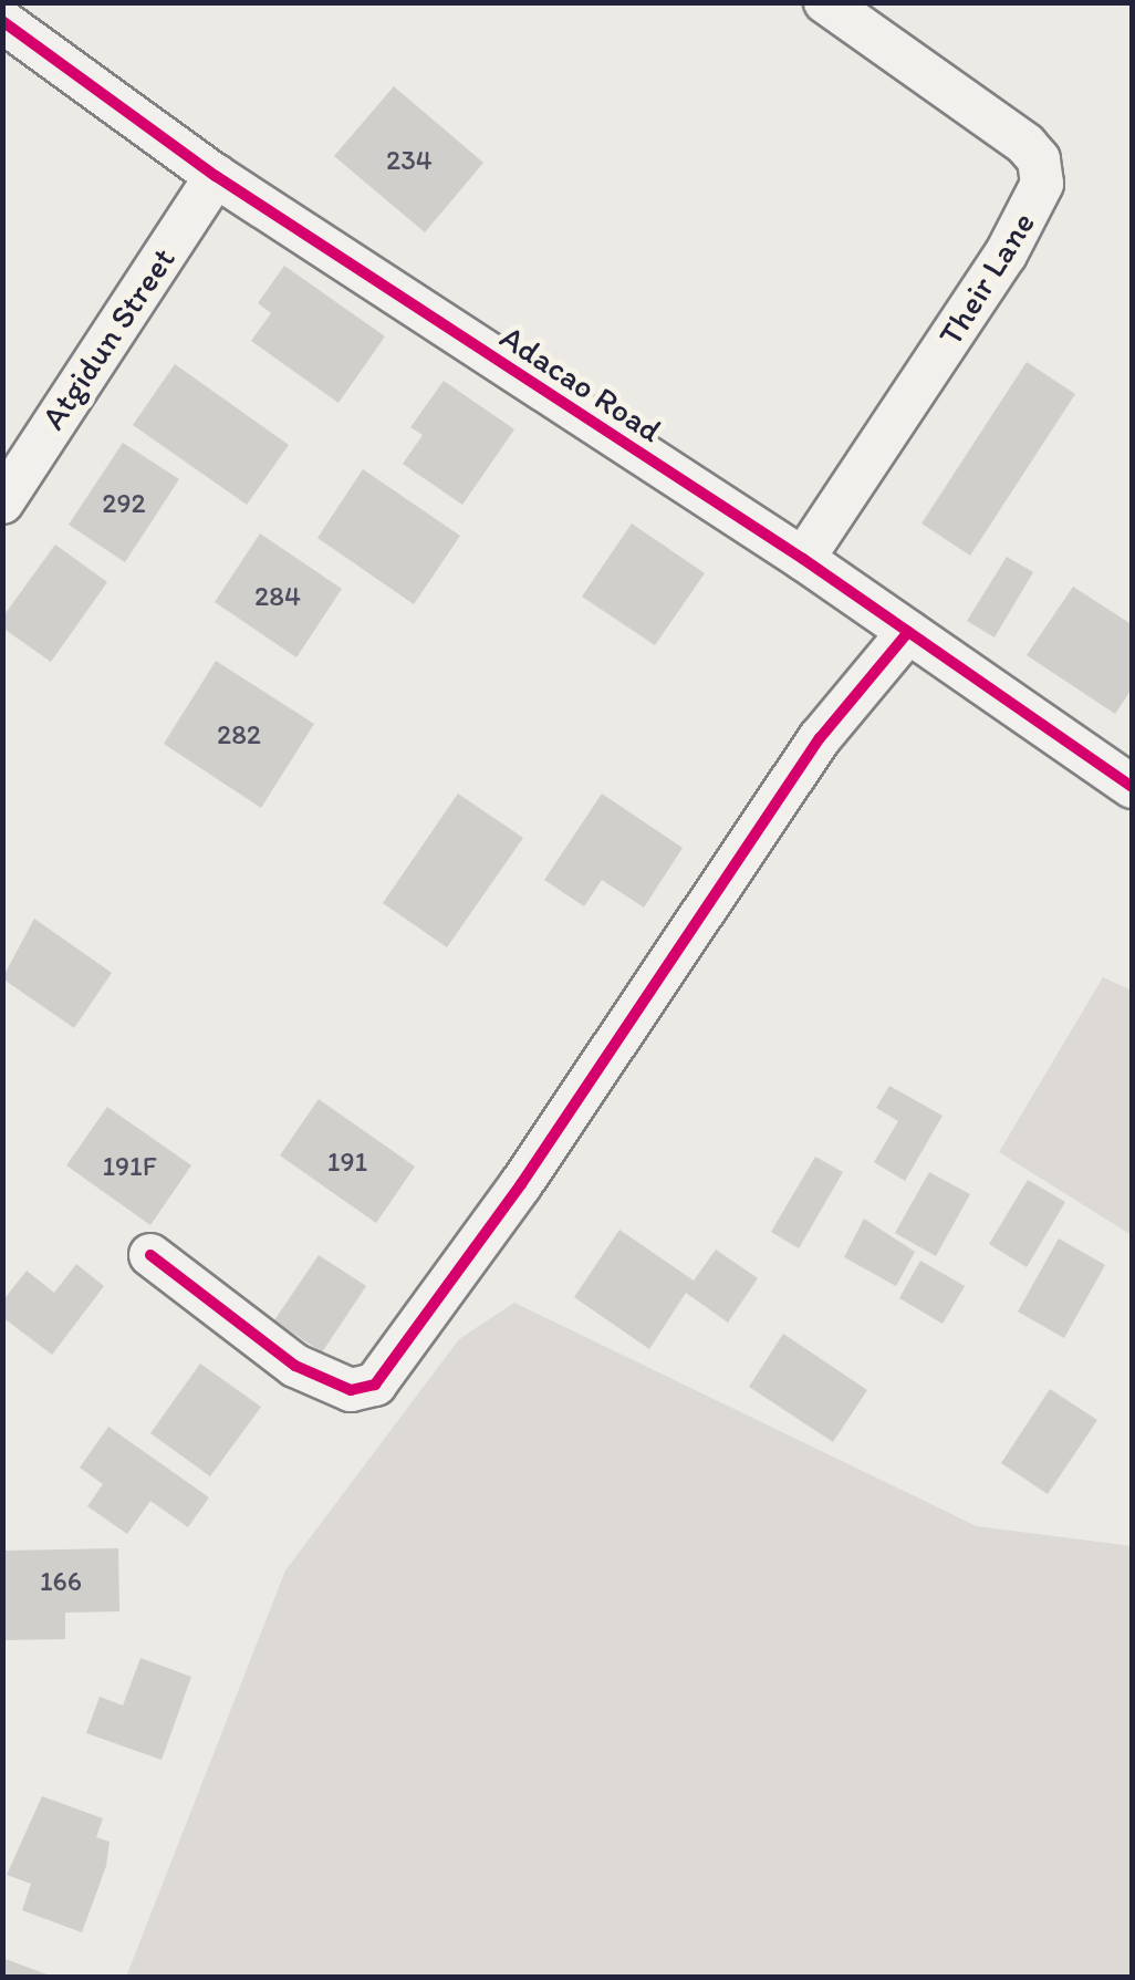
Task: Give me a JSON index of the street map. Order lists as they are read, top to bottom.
{
  "streets": {
    "street": ["Their Lane", "Atgidun Street", "Adacao Road"]
  },
  "crossings": [
    ["Their Lane", "Adacao Road"],
    ["Atgidun Street", "Adacao Road"]
  ],
  "house_numbers": [
    "234",
    "292",
    "284",
    "282",
    "191",
    "191F",
    "166"
  ]
}
